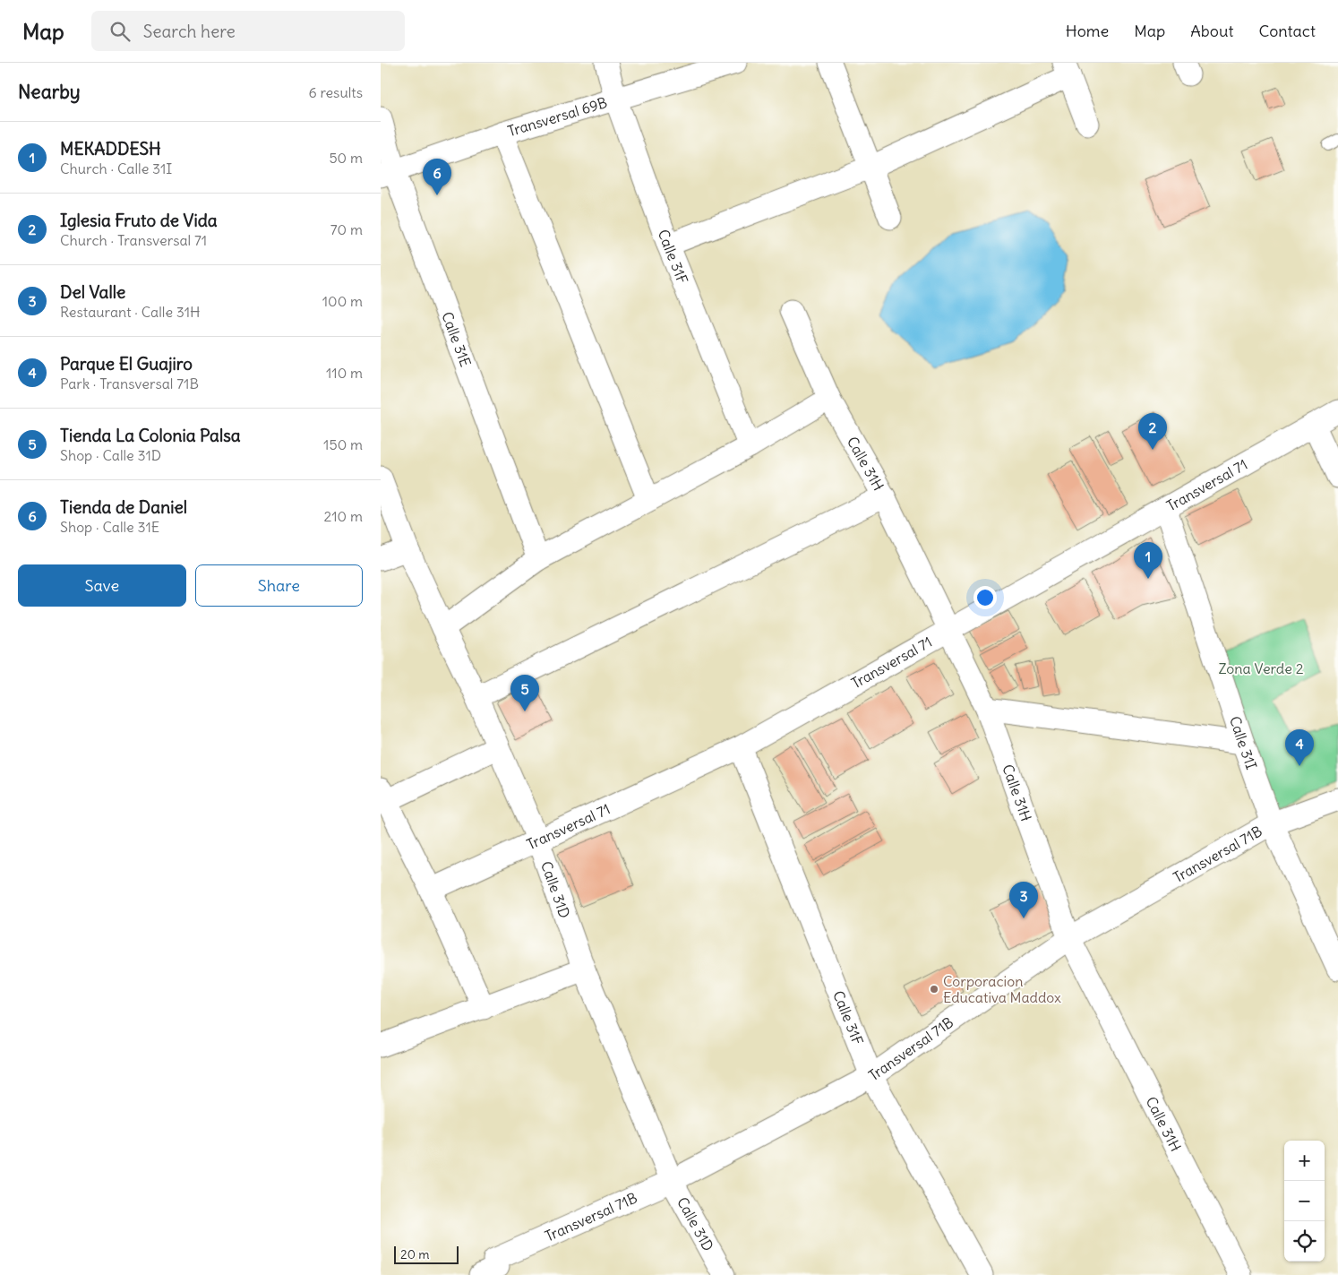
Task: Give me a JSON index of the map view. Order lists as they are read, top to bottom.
{
  "streets": {
    "street": [
      "Transversal 69B",
      "Calle 31F",
      "Calle 31E",
      "Calle 31H",
      "Transversal 71",
      "Calle 31I",
      "Transversal 71B",
      "Calle 31D"
    ]
  },
  "crossings": [
    ["Transversal 69B", "Calle 31F"],
    ["Transversal 69B", "Calle 31E"],
    ["Calle 31F", "Transversal 71"],
    ["Calle 31F", "Transversal 71B"],
    ["Calle 31H", "Transversal 71"],
    ["Calle 31H", "Transversal 71B"],
    ["Transversal 71", "Calle 31I"],
    ["Transversal 71", "Calle 31D"],
    ["Calle 31I", "Transversal 71B"],
    ["Transversal 71B", "Calle 31D"]
  ],
  "parks": ["Zona Verde 2"],
  "places": ["Corporacion Educativa Maddox"],
  "scale_bar": "20 m",
  "page": {
    "header": "Map",
    "search": "Search here",
    "nav": [
      "Home",
      "Map",
      "About",
      "Contact"
    ],
    "heading": ["Nearby", "6 results"],
    "list": [
      {
        "mark": "1",
        "name": "MEKADDESH",
        "note": "Church · Calle 31I",
        "value": "50 m"
      },
      {
        "mark": "2",
        "name": "Iglesia Fruto de Vida",
        "note": "Church · Transversal 71",
        "value": "70 m"
      },
      {
        "mark": "3",
        "name": "Del Valle",
        "note": "Restaurant · Calle 31H",
        "value": "100 m"
      },
      {
        "mark": "4",
        "name": "Parque El Guajiro",
        "note": "Park · Transversal 71B",
        "value": "110 m"
      },
      {
        "mark": "5",
        "name": "Tienda La Colonia Palsa",
        "note": "Shop · Calle 31D",
        "value": "150 m"
      },
      {
        "mark": "6",
        "name": "Tienda de Daniel",
        "note": "Shop · Calle 31E",
        "value": "210 m"
      }
    ],
    "pins": [
      "6",
      "2",
      "1",
      "5",
      "4",
      "3"
    ],
    "buttons": ["Save", "Share"],
    "map_buttons": ["+", "−"],
    "scale": "20 m"
  }
}
